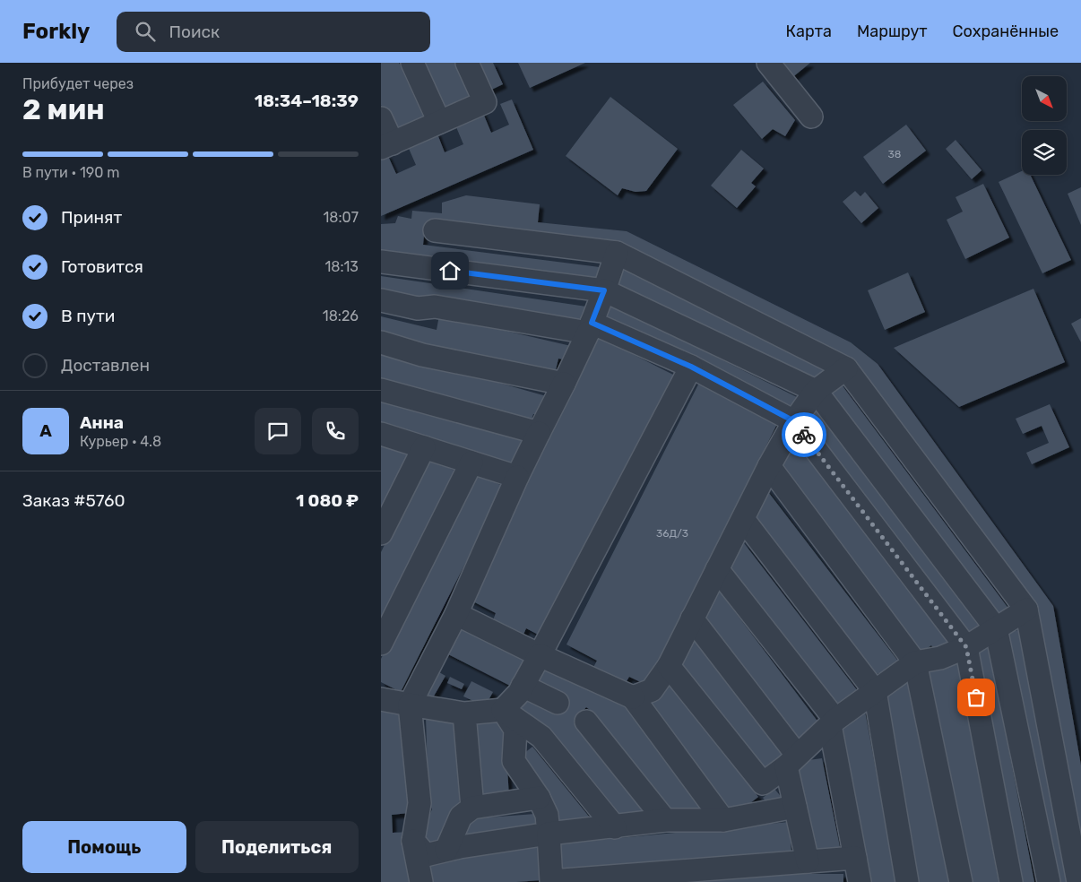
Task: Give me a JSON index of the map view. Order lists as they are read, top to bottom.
{
  "house_numbers": ["38", "36Д/3"],
  "north": "bottom right",
  "page": {
    "header": "Forkly",
    "search": "Поиск",
    "nav": ["Карта", "Маршрут", "Сохранённые"],
    "heading": ["2 мин", "Прибудет через", "18:34–18:39"],
    "panel": [
      "Анна",
      "Курьер · 4.8",
      "Заказ #5760",
      "1 080 ₽"
    ],
    "bar": "В пути · 190 m",
    "list": [
      ["Принят", "18:07"],
      ["Готовится", "18:13"],
      ["В пути", "18:26"],
      "Доставлен"
    ],
    "round": "А",
    "buttons": ["Помощь", "Поделиться"]
  }
}
